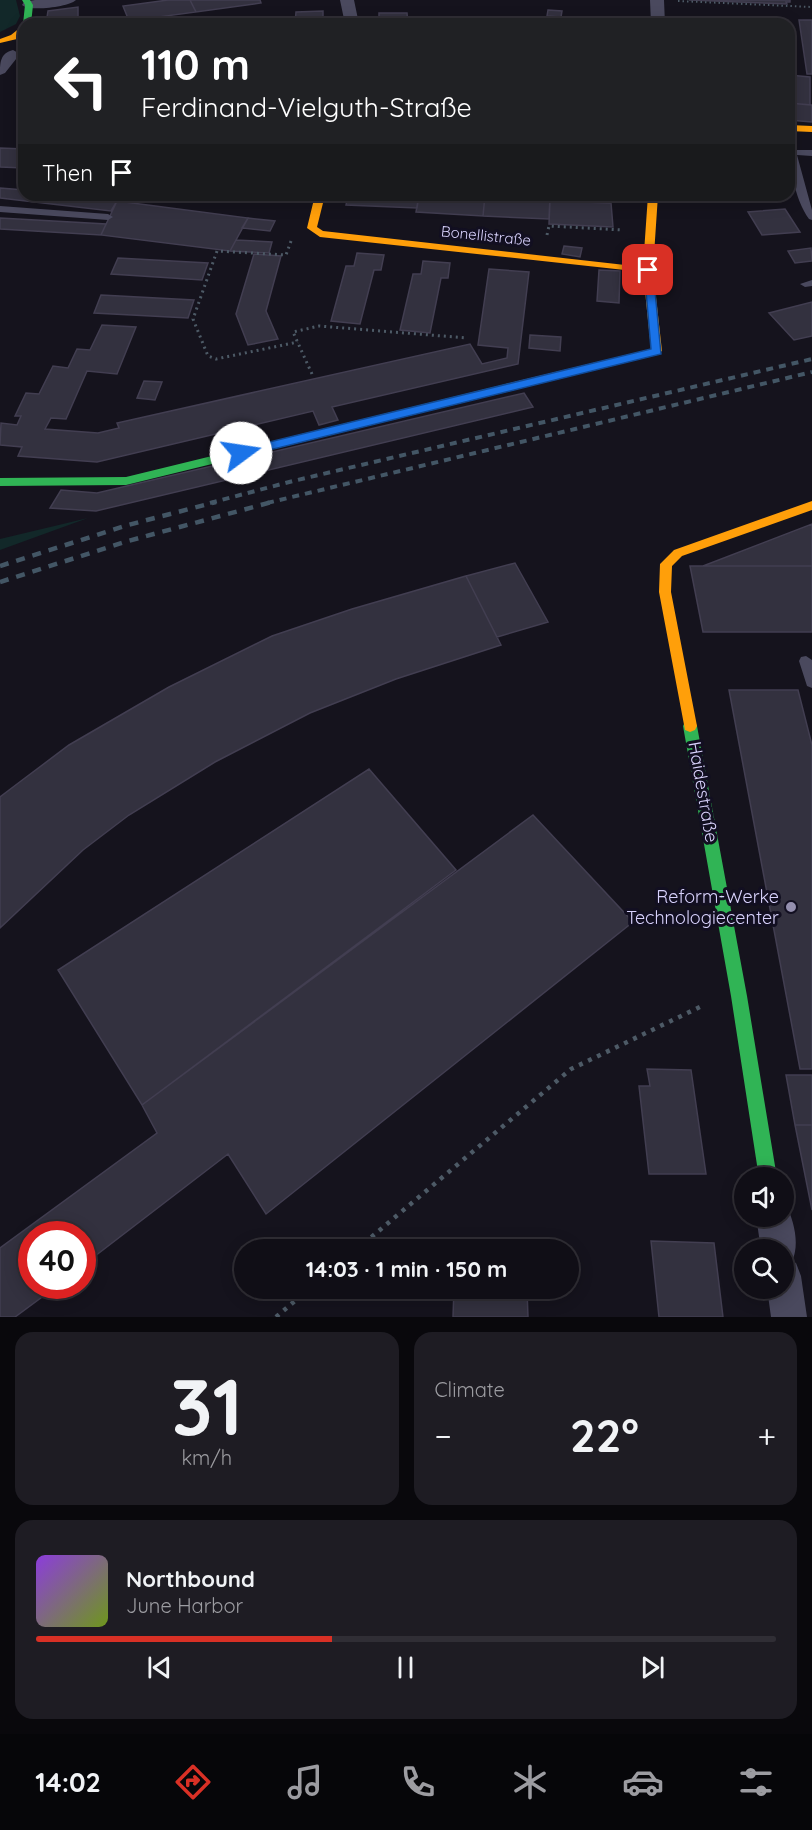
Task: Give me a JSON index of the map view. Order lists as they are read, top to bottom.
{
  "streets": {
    "street": ["Bonellistraße", "Haidestraße"]
  },
  "places": ["Reform-Werke Technologiecenter"],
  "page": {
    "turn": ["110 m", "Ferdinand-Vielguth-Straße"],
    "then": "Then",
    "limit": "40",
    "trip": "14:03 · 1 min · 150 m",
    "tile": [
      ["31", "km/h"],
      "Climate"
    ],
    "heat": ["−", "22°", "+"],
    "song": ["Northbound", "June Harbor"],
    "tabs": "14:02"
  }
}
